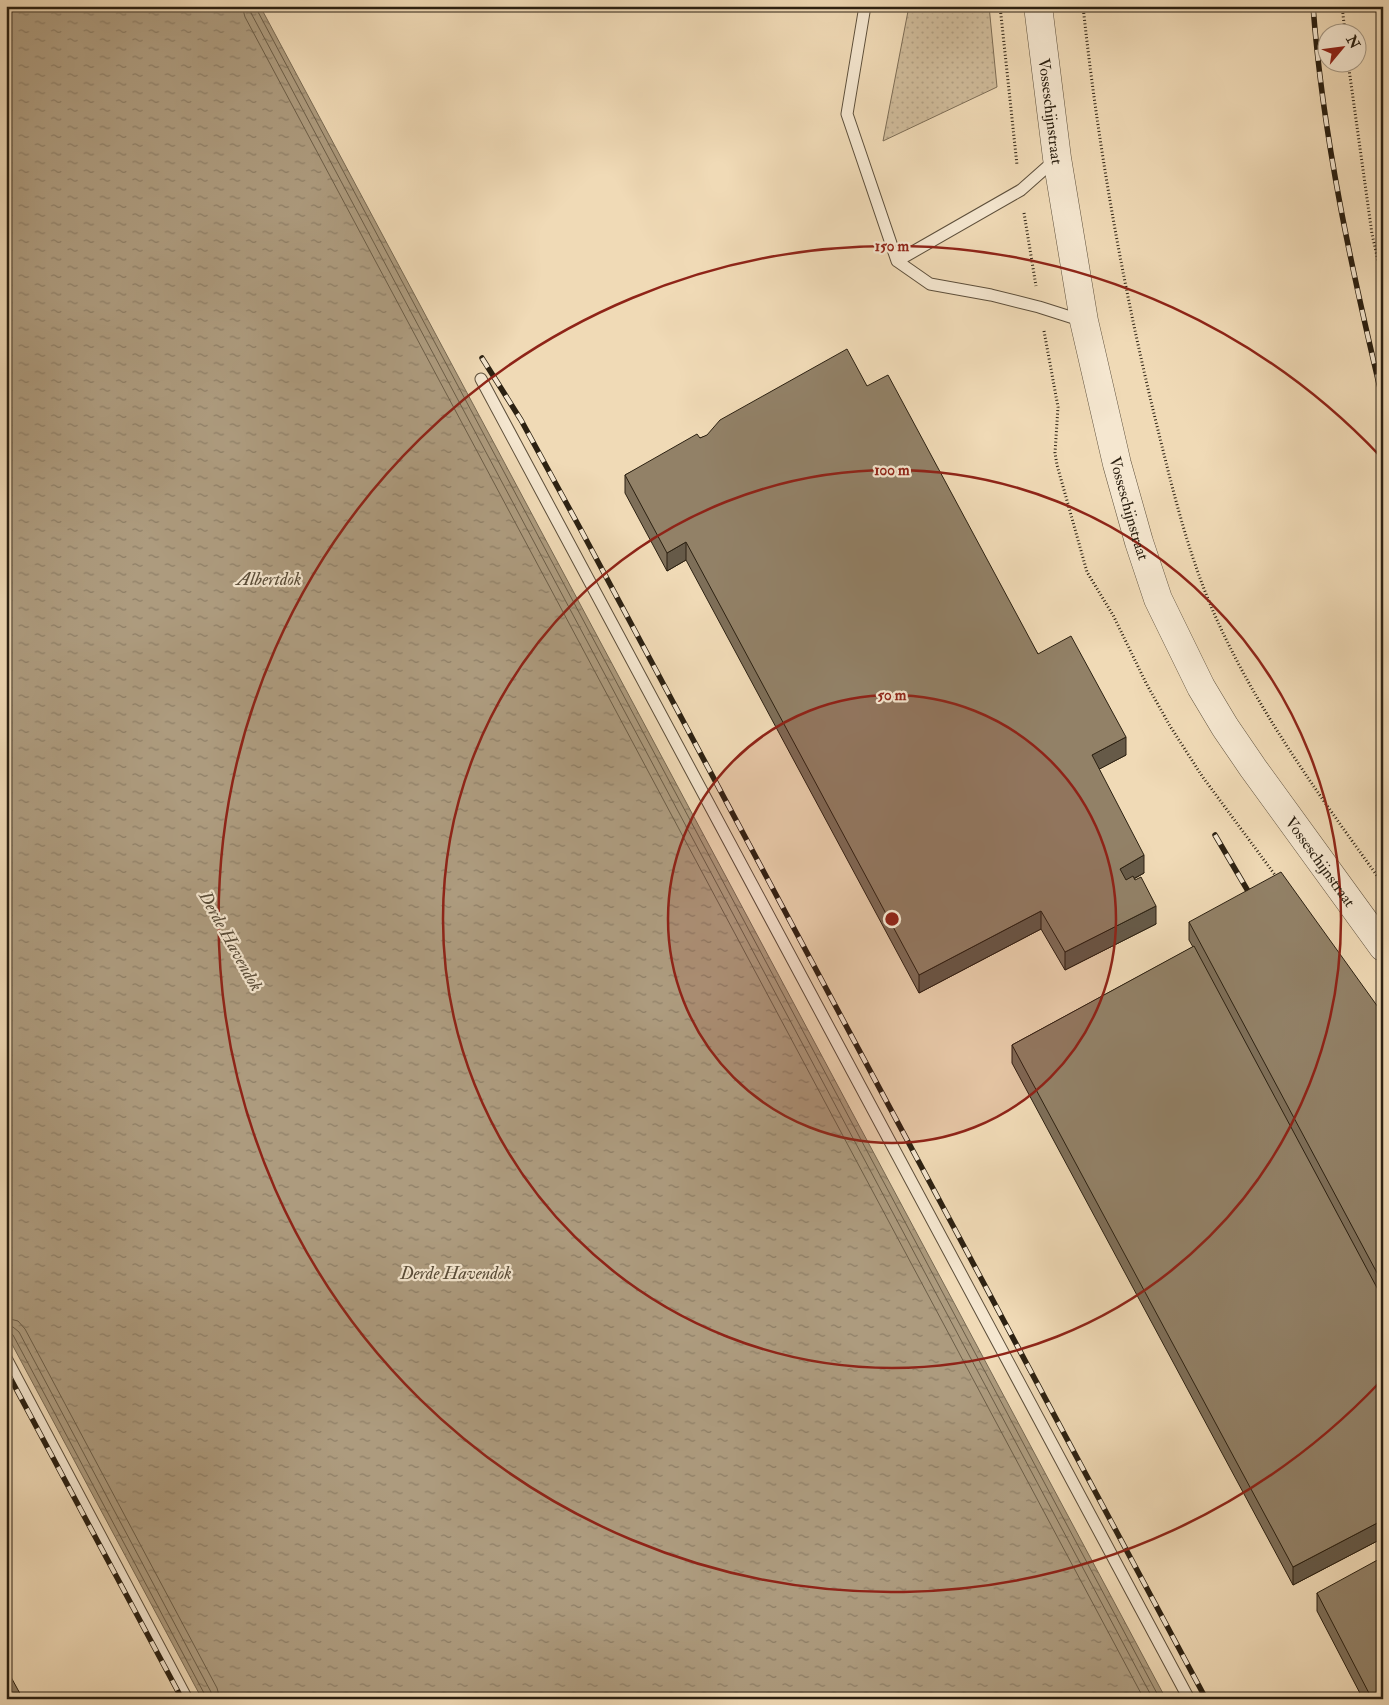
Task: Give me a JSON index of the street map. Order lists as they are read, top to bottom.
{
  "streets": {
    "street": ["Vosseschijnstraat"]
  },
  "water": ["Albertdok", "Derde Havendok"],
  "north": "top right",
  "rings": ["150 m", "100 m", "50 m"]
}
